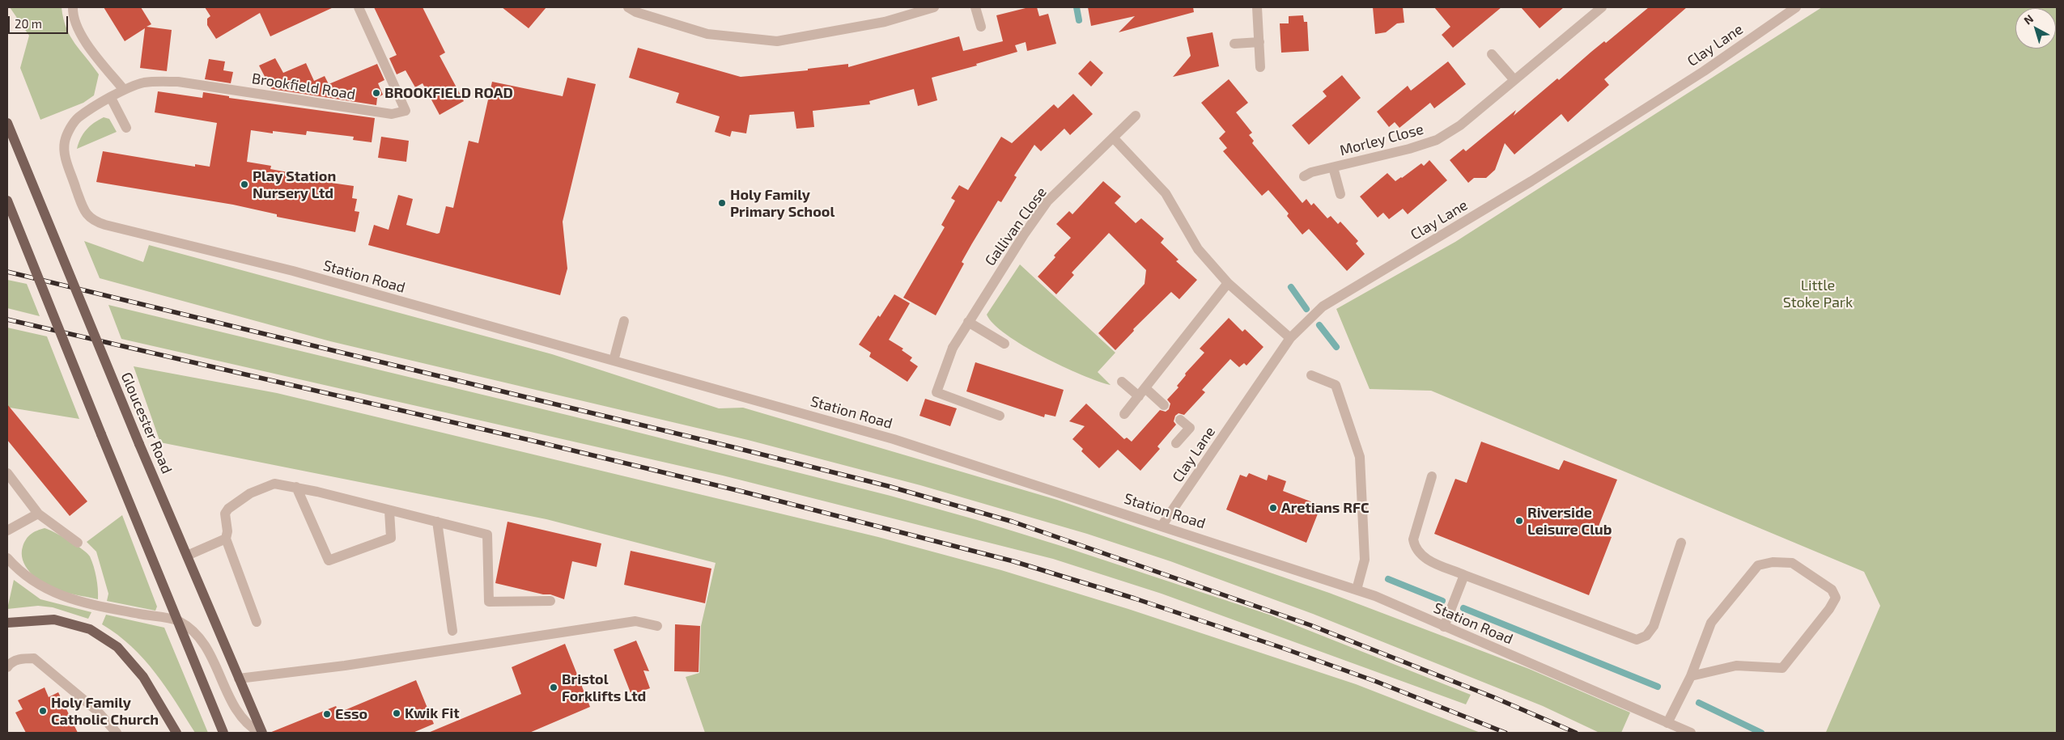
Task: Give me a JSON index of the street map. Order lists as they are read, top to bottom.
{
  "streets": {
    "main road": ["Gloucester Road"],
    "street": [
      "Clay Lane",
      "Brookfield Road",
      "Morley Close",
      "Gallivan Close",
      "Station Road"
    ]
  },
  "crossings": [
    ["Clay Lane", "Station Road"],
    ["Brookfield Road", "Station Road"]
  ],
  "parks": ["Little Stoke Park"],
  "places": [
    "BROOKFIELD ROAD",
    "Play Station Nursery Ltd",
    "Holy Family Primary School",
    "Aretians RFC",
    "Riverside Leisure Club",
    "Bristol Forklifts Ltd",
    "Holy Family Catholic Church",
    "Kwik Fit",
    "Esso"
  ],
  "scale_bar": "20 m",
  "north": "top left"
}
